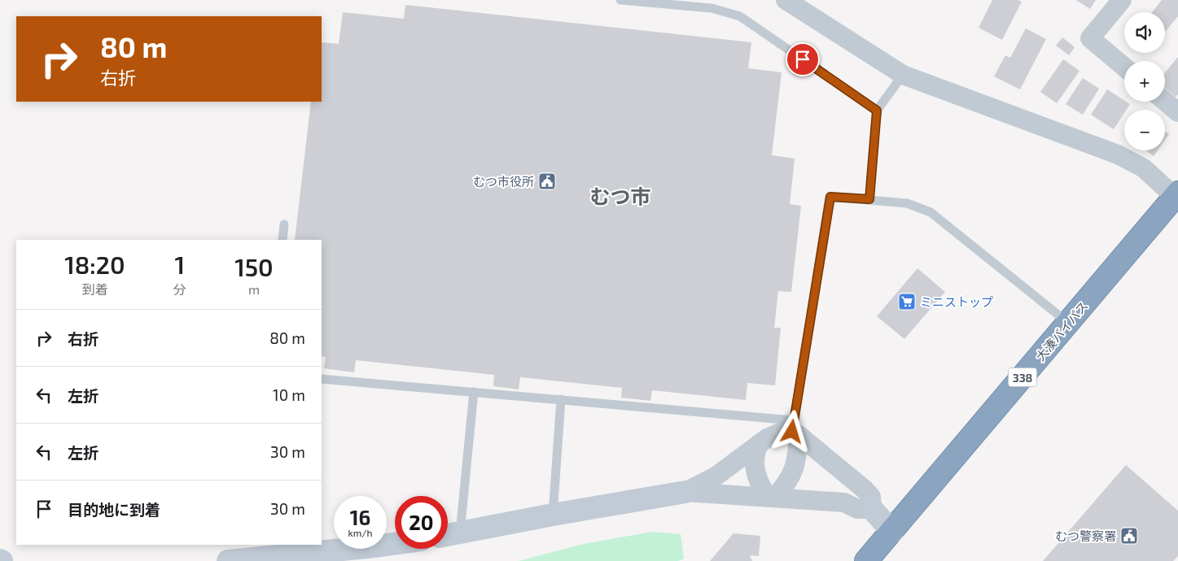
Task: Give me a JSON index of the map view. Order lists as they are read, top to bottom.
{
  "streets": {
    "highway": ["大湊バイパス", "338"]
  },
  "districts": ["むつ市"],
  "places": {
    "public building": ["むつ市役所", "むつ警察署"],
    "supermarket": ["ミニストップ"]
  },
  "page": {
    "map_buttons": ["+", "−"],
    "turn": ["80 m", "右折"],
    "eta": [
      "18:20",
      "到着",
      "1",
      "分",
      "150",
      "m"
    ],
    "list": [
      {
        "name": "右折",
        "value": "80 m"
      },
      {
        "name": "左折",
        "value": "10 m"
      },
      {
        "name": "左折",
        "value": "30 m"
      },
      {
        "name": "目的地に到着",
        "value": "30 m"
      }
    ],
    "speed": "16 km/h",
    "limit": "20"
  }
}
